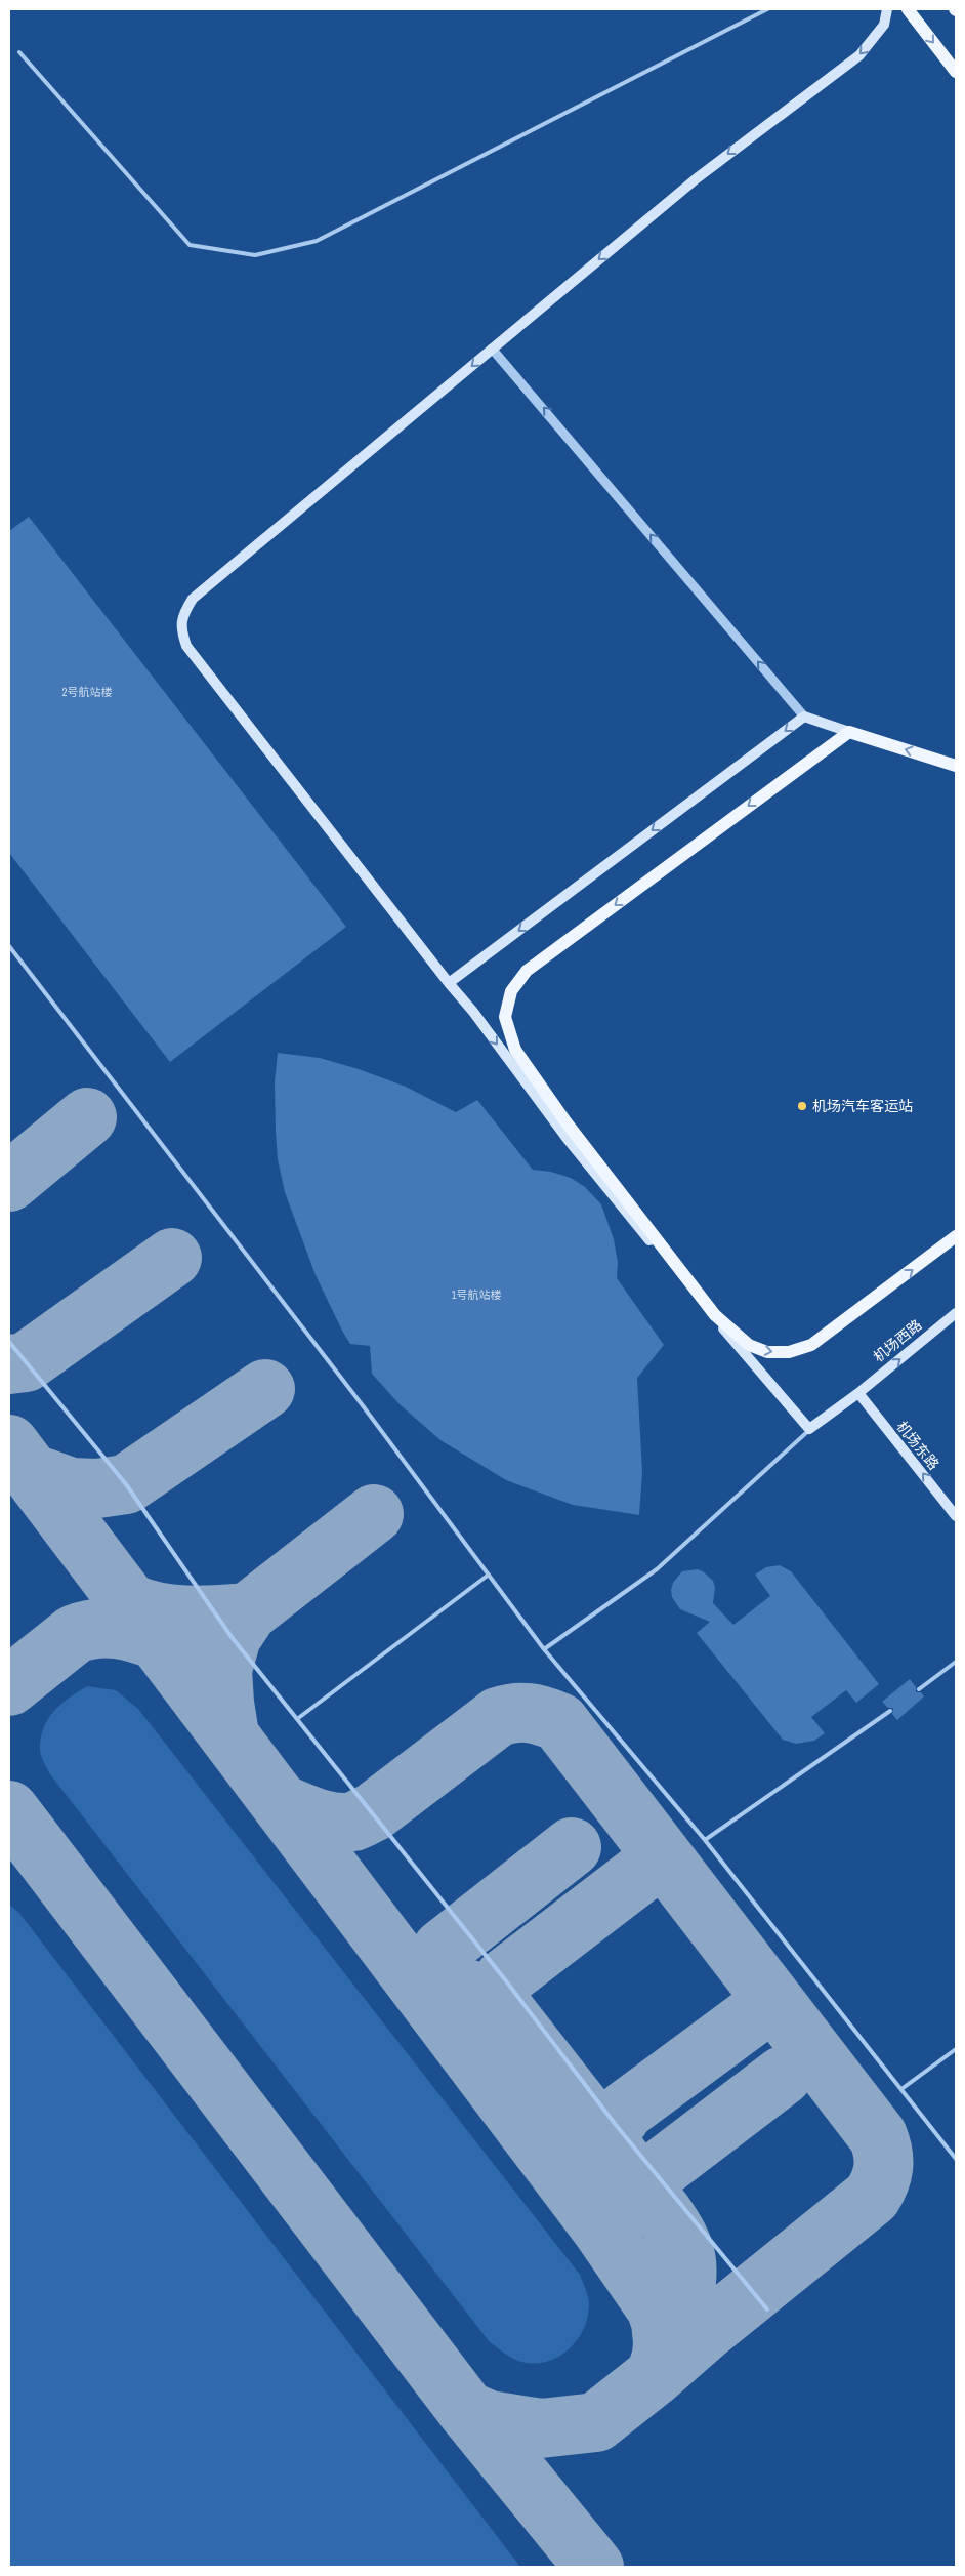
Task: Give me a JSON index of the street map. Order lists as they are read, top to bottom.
{
  "streets": {
    "main road": ["机场西路", "机场东路"]
  },
  "crossings": [
    ["机场西路", "机场东路"]
  ],
  "one_way": ["机场西路", "机场东路"],
  "places": ["机场汽车客运站"],
  "house_numbers": ["2号航站楼", "1号航站楼"]
}
